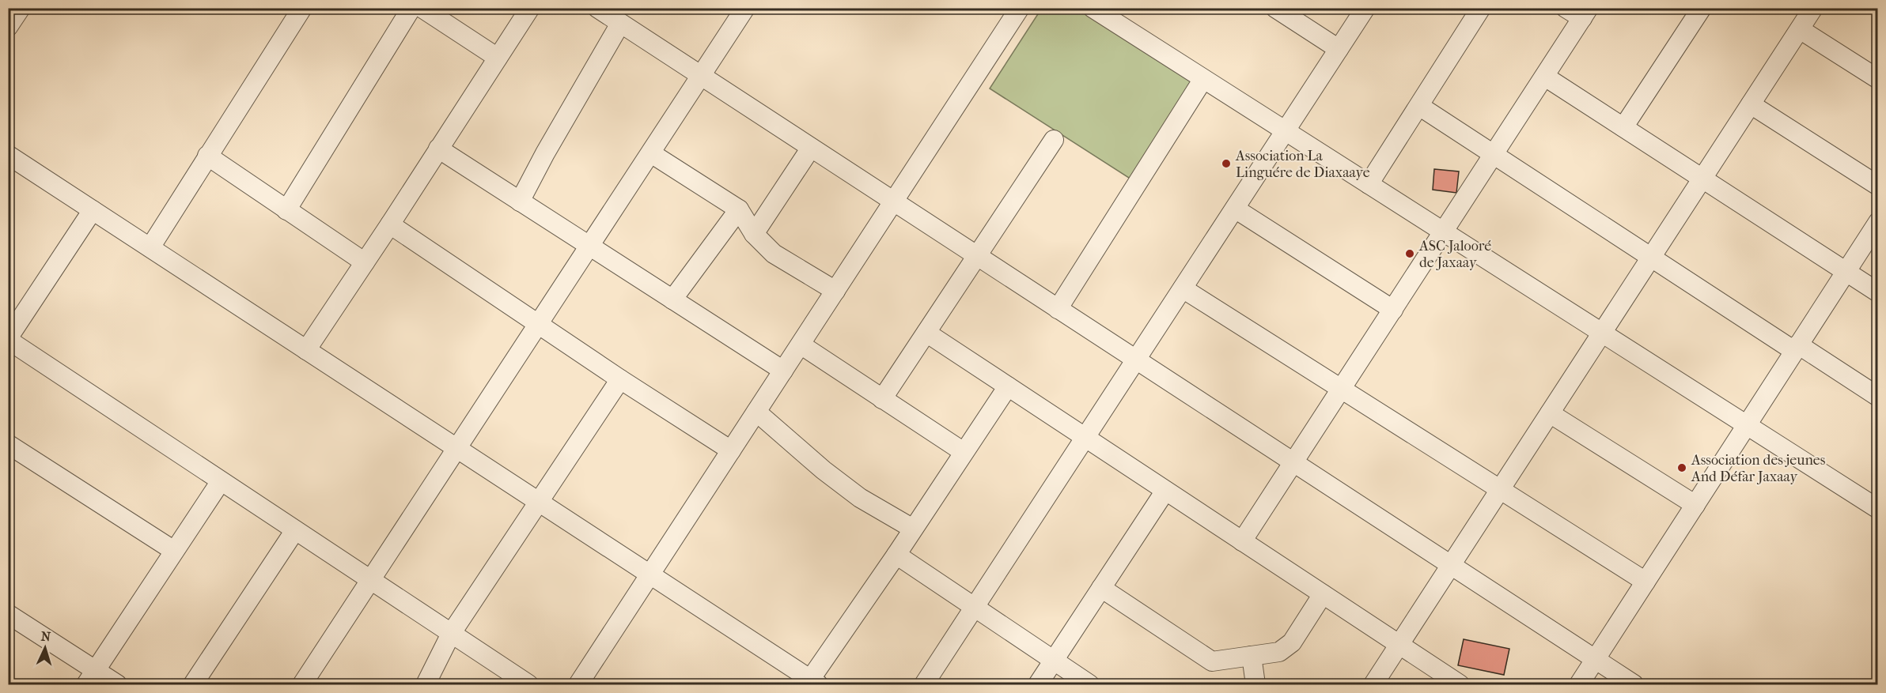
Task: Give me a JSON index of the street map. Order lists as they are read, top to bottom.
{
  "places": ["Association La Linguére de Diaxaaye", "ASC Jalooré de Jaxaay", "Association des jeunes And Défar Jaxaay"],
  "north": "top"
}
